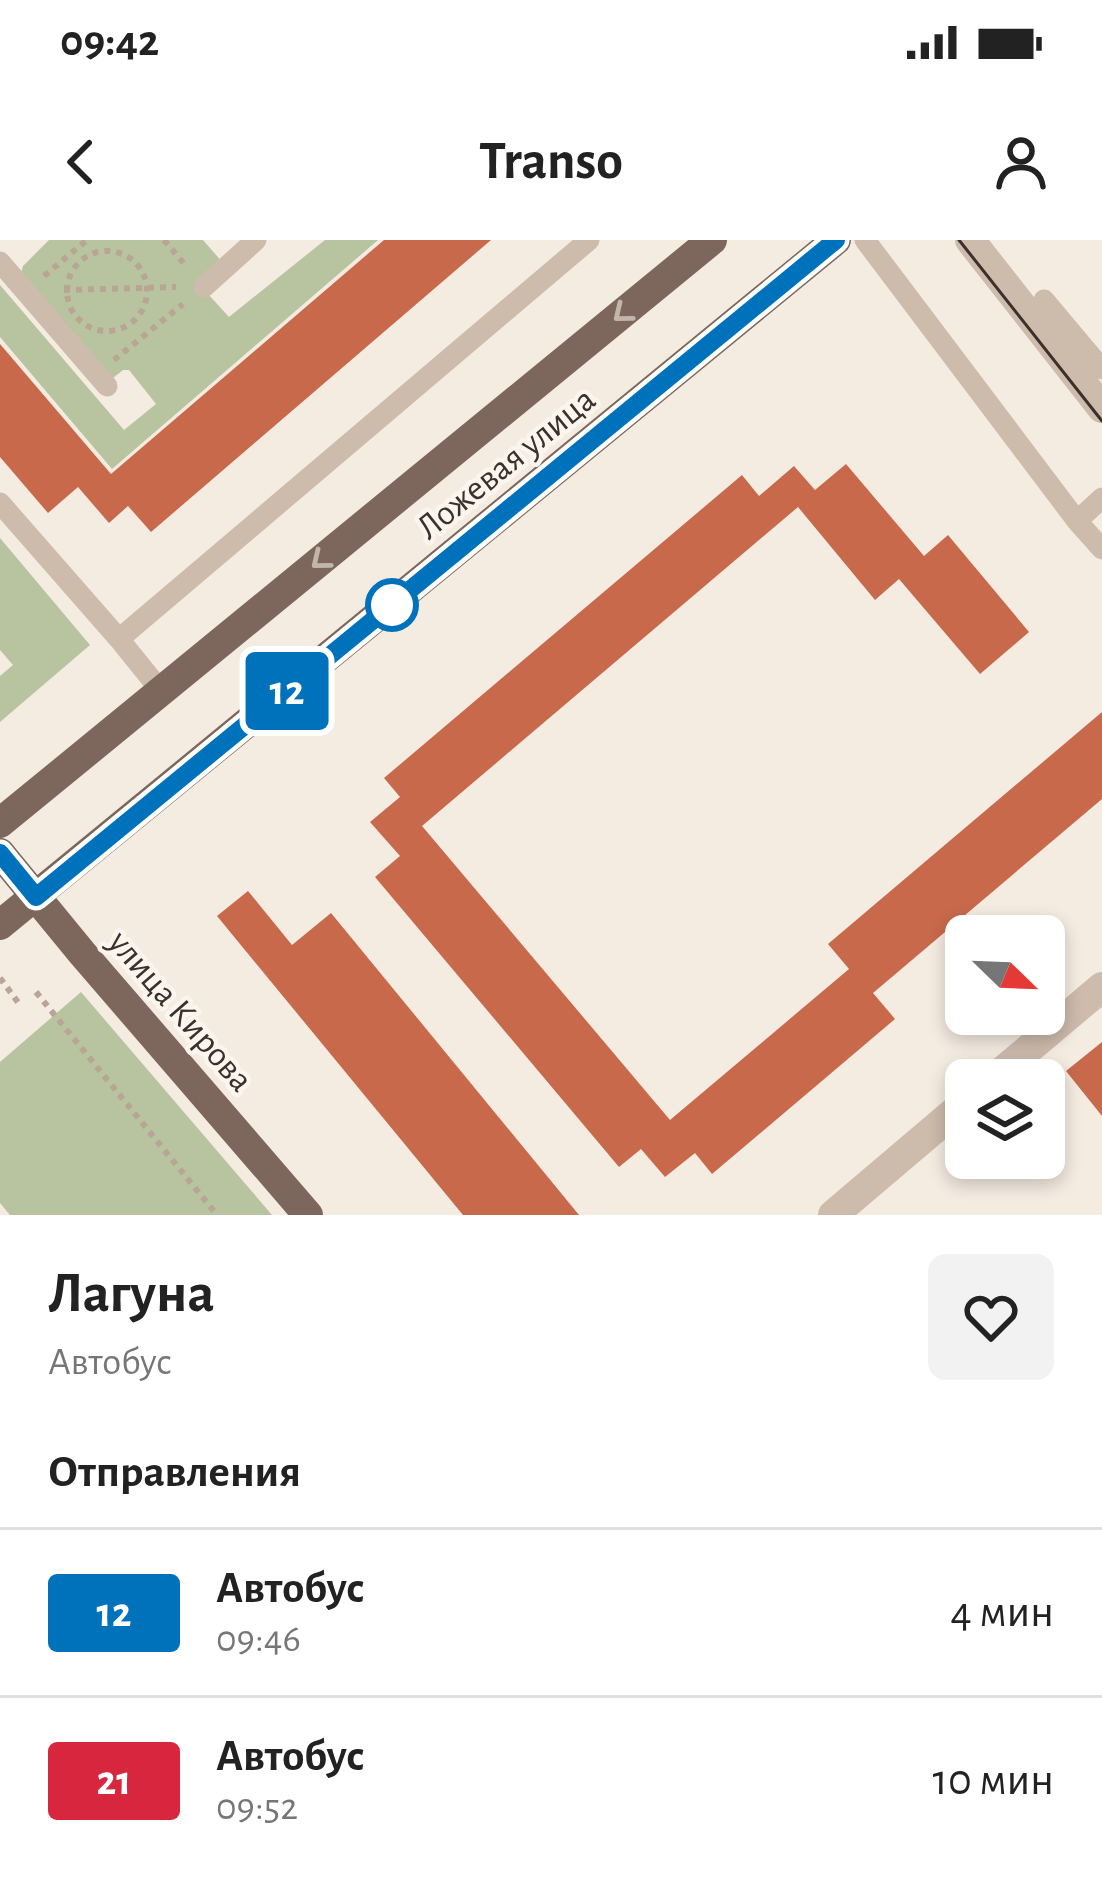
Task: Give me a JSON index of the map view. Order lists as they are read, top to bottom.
{
  "streets": {
    "main road": ["Ложевая улица", "улица Кирова"]
  },
  "crossings": [
    ["Ложевая улица", "улица Кирова"]
  ],
  "lines": ["bus line 12"],
  "north": "bottom right",
  "page": {
    "status": "09:42",
    "header": "Transo",
    "on_map": "12",
    "heading": [
      ["Лагуна", "Автобус"],
      "Отправления"
    ],
    "list": [
      {
        "mark": "12",
        "name": "Автобус",
        "note": "09:46",
        "value": "4 мин"
      },
      {
        "mark": "21",
        "name": "Автобус",
        "note": "09:52",
        "value": "10 мин"
      }
    ]
  }
}
